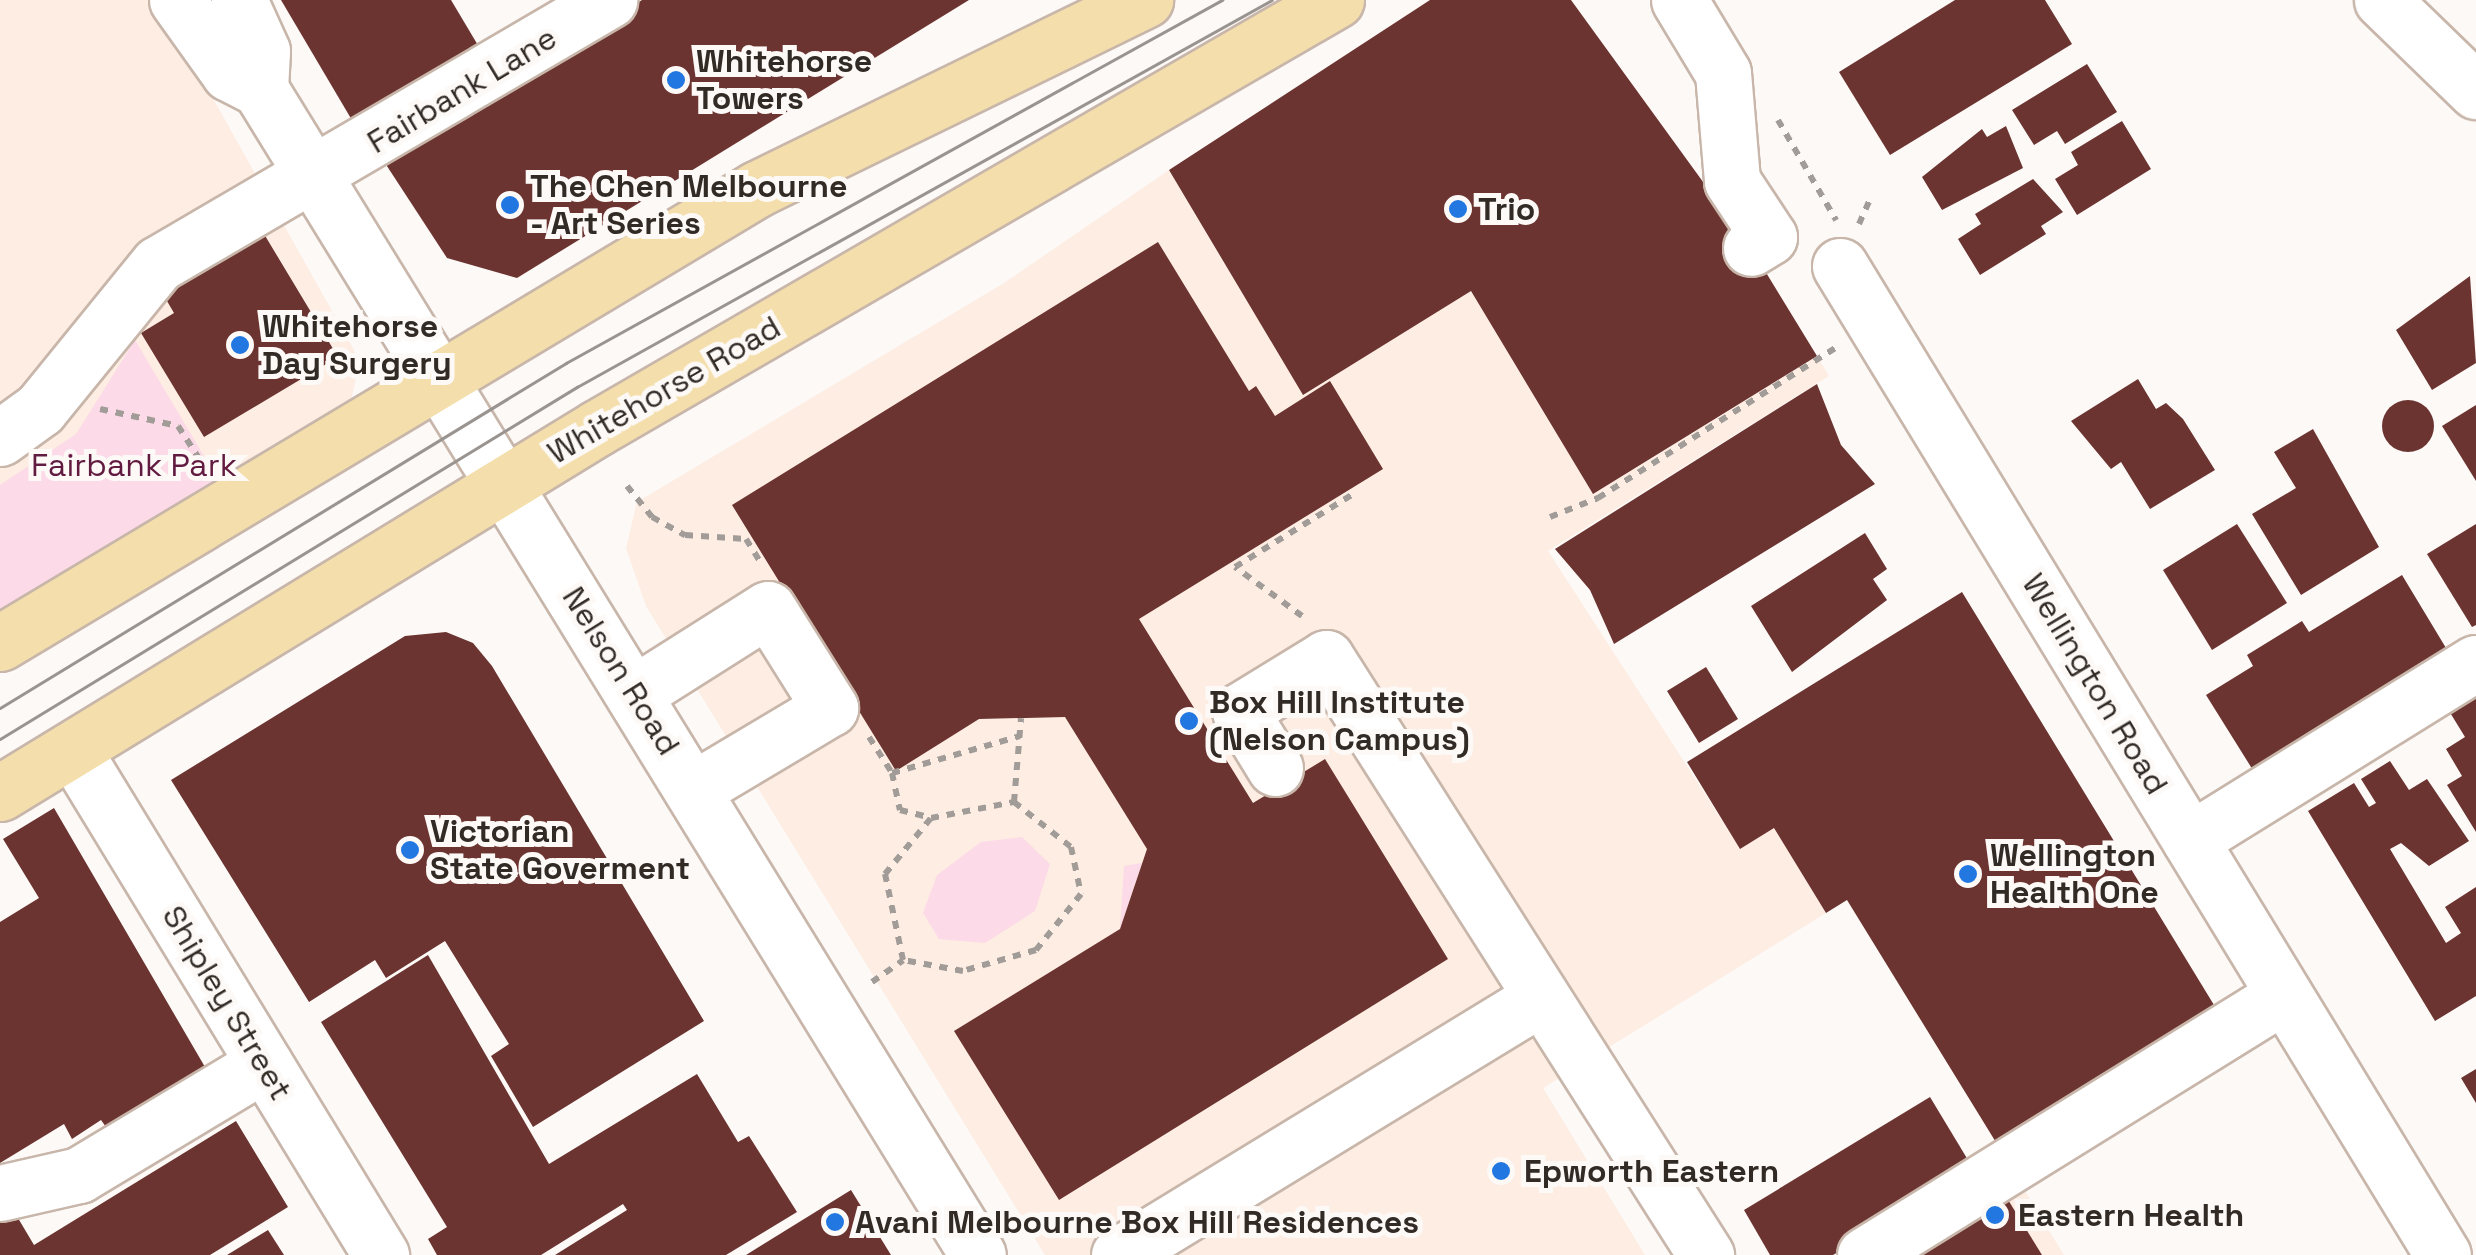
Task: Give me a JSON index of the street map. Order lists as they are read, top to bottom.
{
  "streets": {
    "main road": ["Whitehorse Road"],
    "street": [
      "Fairbank Lane",
      "Nelson Road",
      "Wellington Road",
      "Shipley Street"
    ]
  },
  "crossings": [
    ["Fairbank Lane", "Nelson Road"],
    ["Whitehorse Road", "Nelson Road"],
    ["Whitehorse Road", "Shipley Street"]
  ],
  "parks": ["Fairbank Park"],
  "places": [
    "Whitehorse Towers",
    "The Chen Melbourne - Art Series",
    "Trio",
    "Whitehorse Day Surgery",
    "Box Hill Institute (Nelson Campus)",
    "Victorian State Goverment",
    "Wellington Health One",
    "Epworth Eastern",
    "Eastern Health",
    "Avani Melbourne Box Hill Residences"
  ]
}
